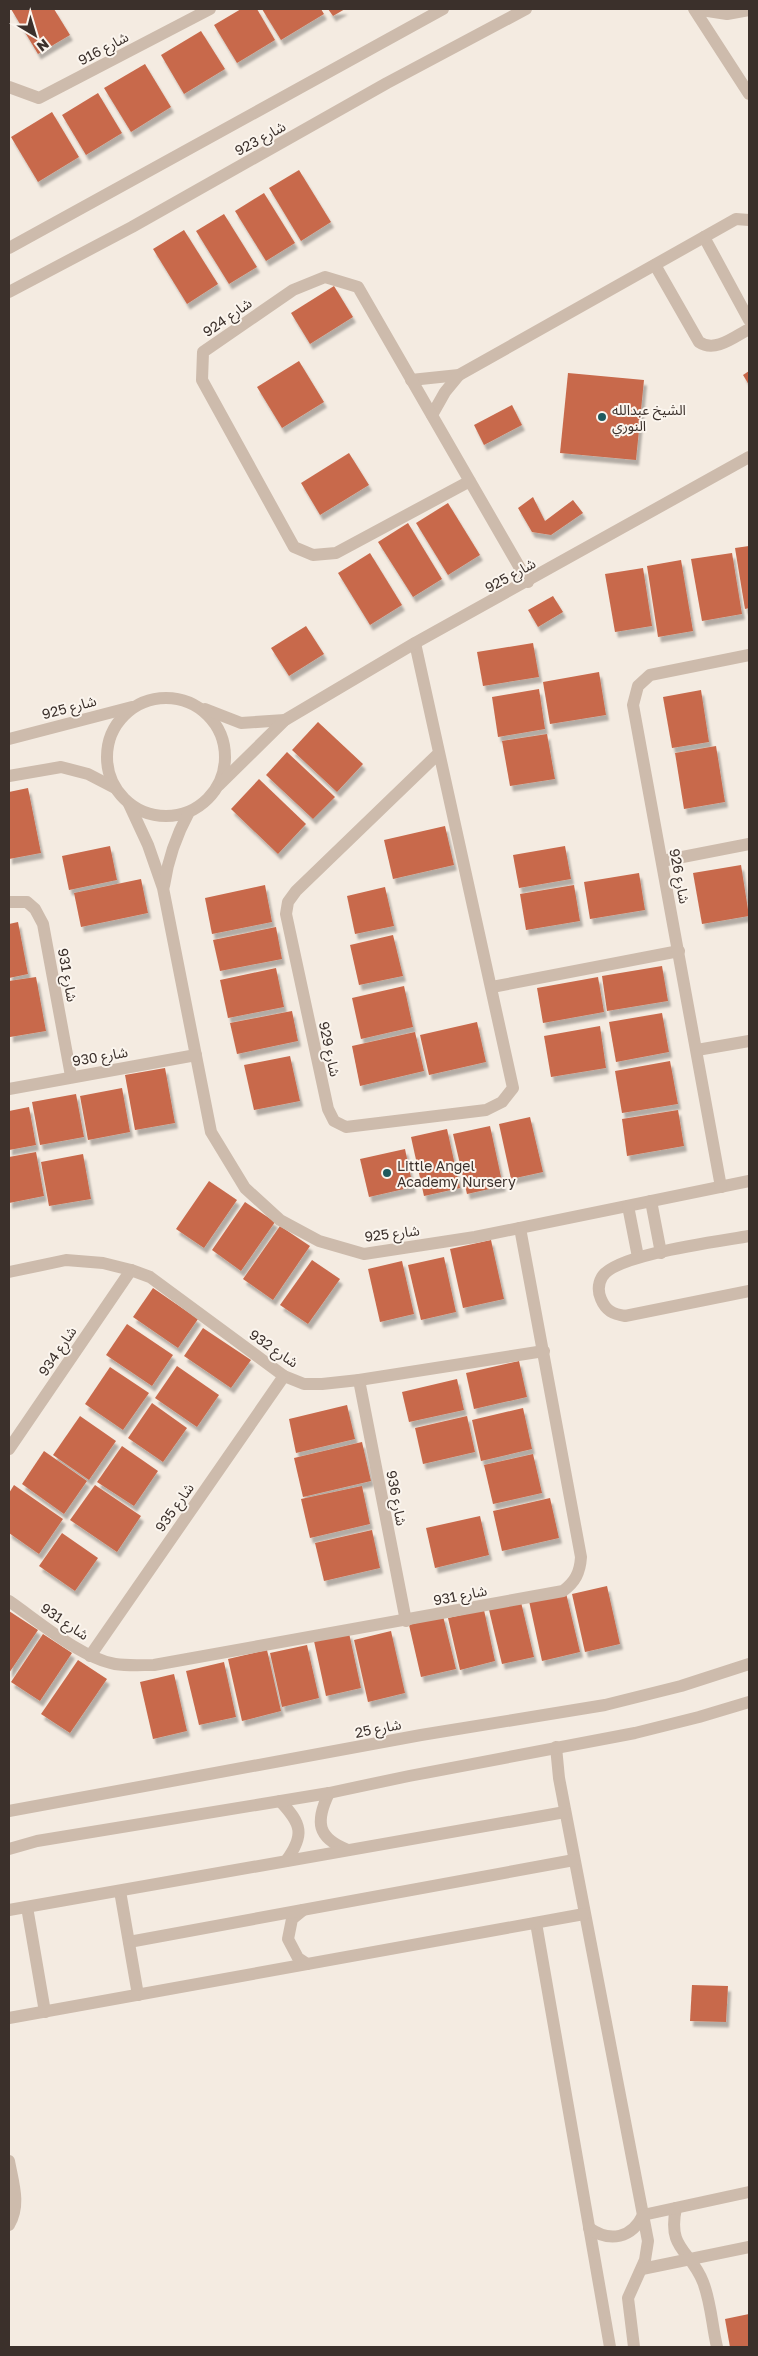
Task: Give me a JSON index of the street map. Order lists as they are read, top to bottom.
{
  "streets": {
    "street": [
      "شارع 916",
      "شارع 923",
      "شارع 924",
      "شارع 925",
      "شارع 926",
      "شارع 931",
      "شارع 929",
      "شارع 930",
      "شارع 932",
      "شارع 934",
      "شارع 936",
      "شارع 935",
      "شارع 25"
    ]
  },
  "crossings": [
    ["شارع 924", "شارع 925"],
    ["شارع 925", "شارع 926"],
    ["شارع 925", "شارع 931"],
    ["شارع 925", "شارع 929"],
    ["شارع 925", "شارع 930"],
    ["شارع 931", "شارع 930"],
    ["شارع 931", "شارع 932"],
    ["شارع 931", "شارع 936"],
    ["شارع 931", "شارع 935"],
    ["شارع 932", "شارع 934"],
    ["شارع 932", "شارع 936"],
    ["شارع 932", "شارع 935"]
  ],
  "places": ["الشيخ عبدالله النوري", "Little Angel Academy Nursery"],
  "north": "bottom right"
}
